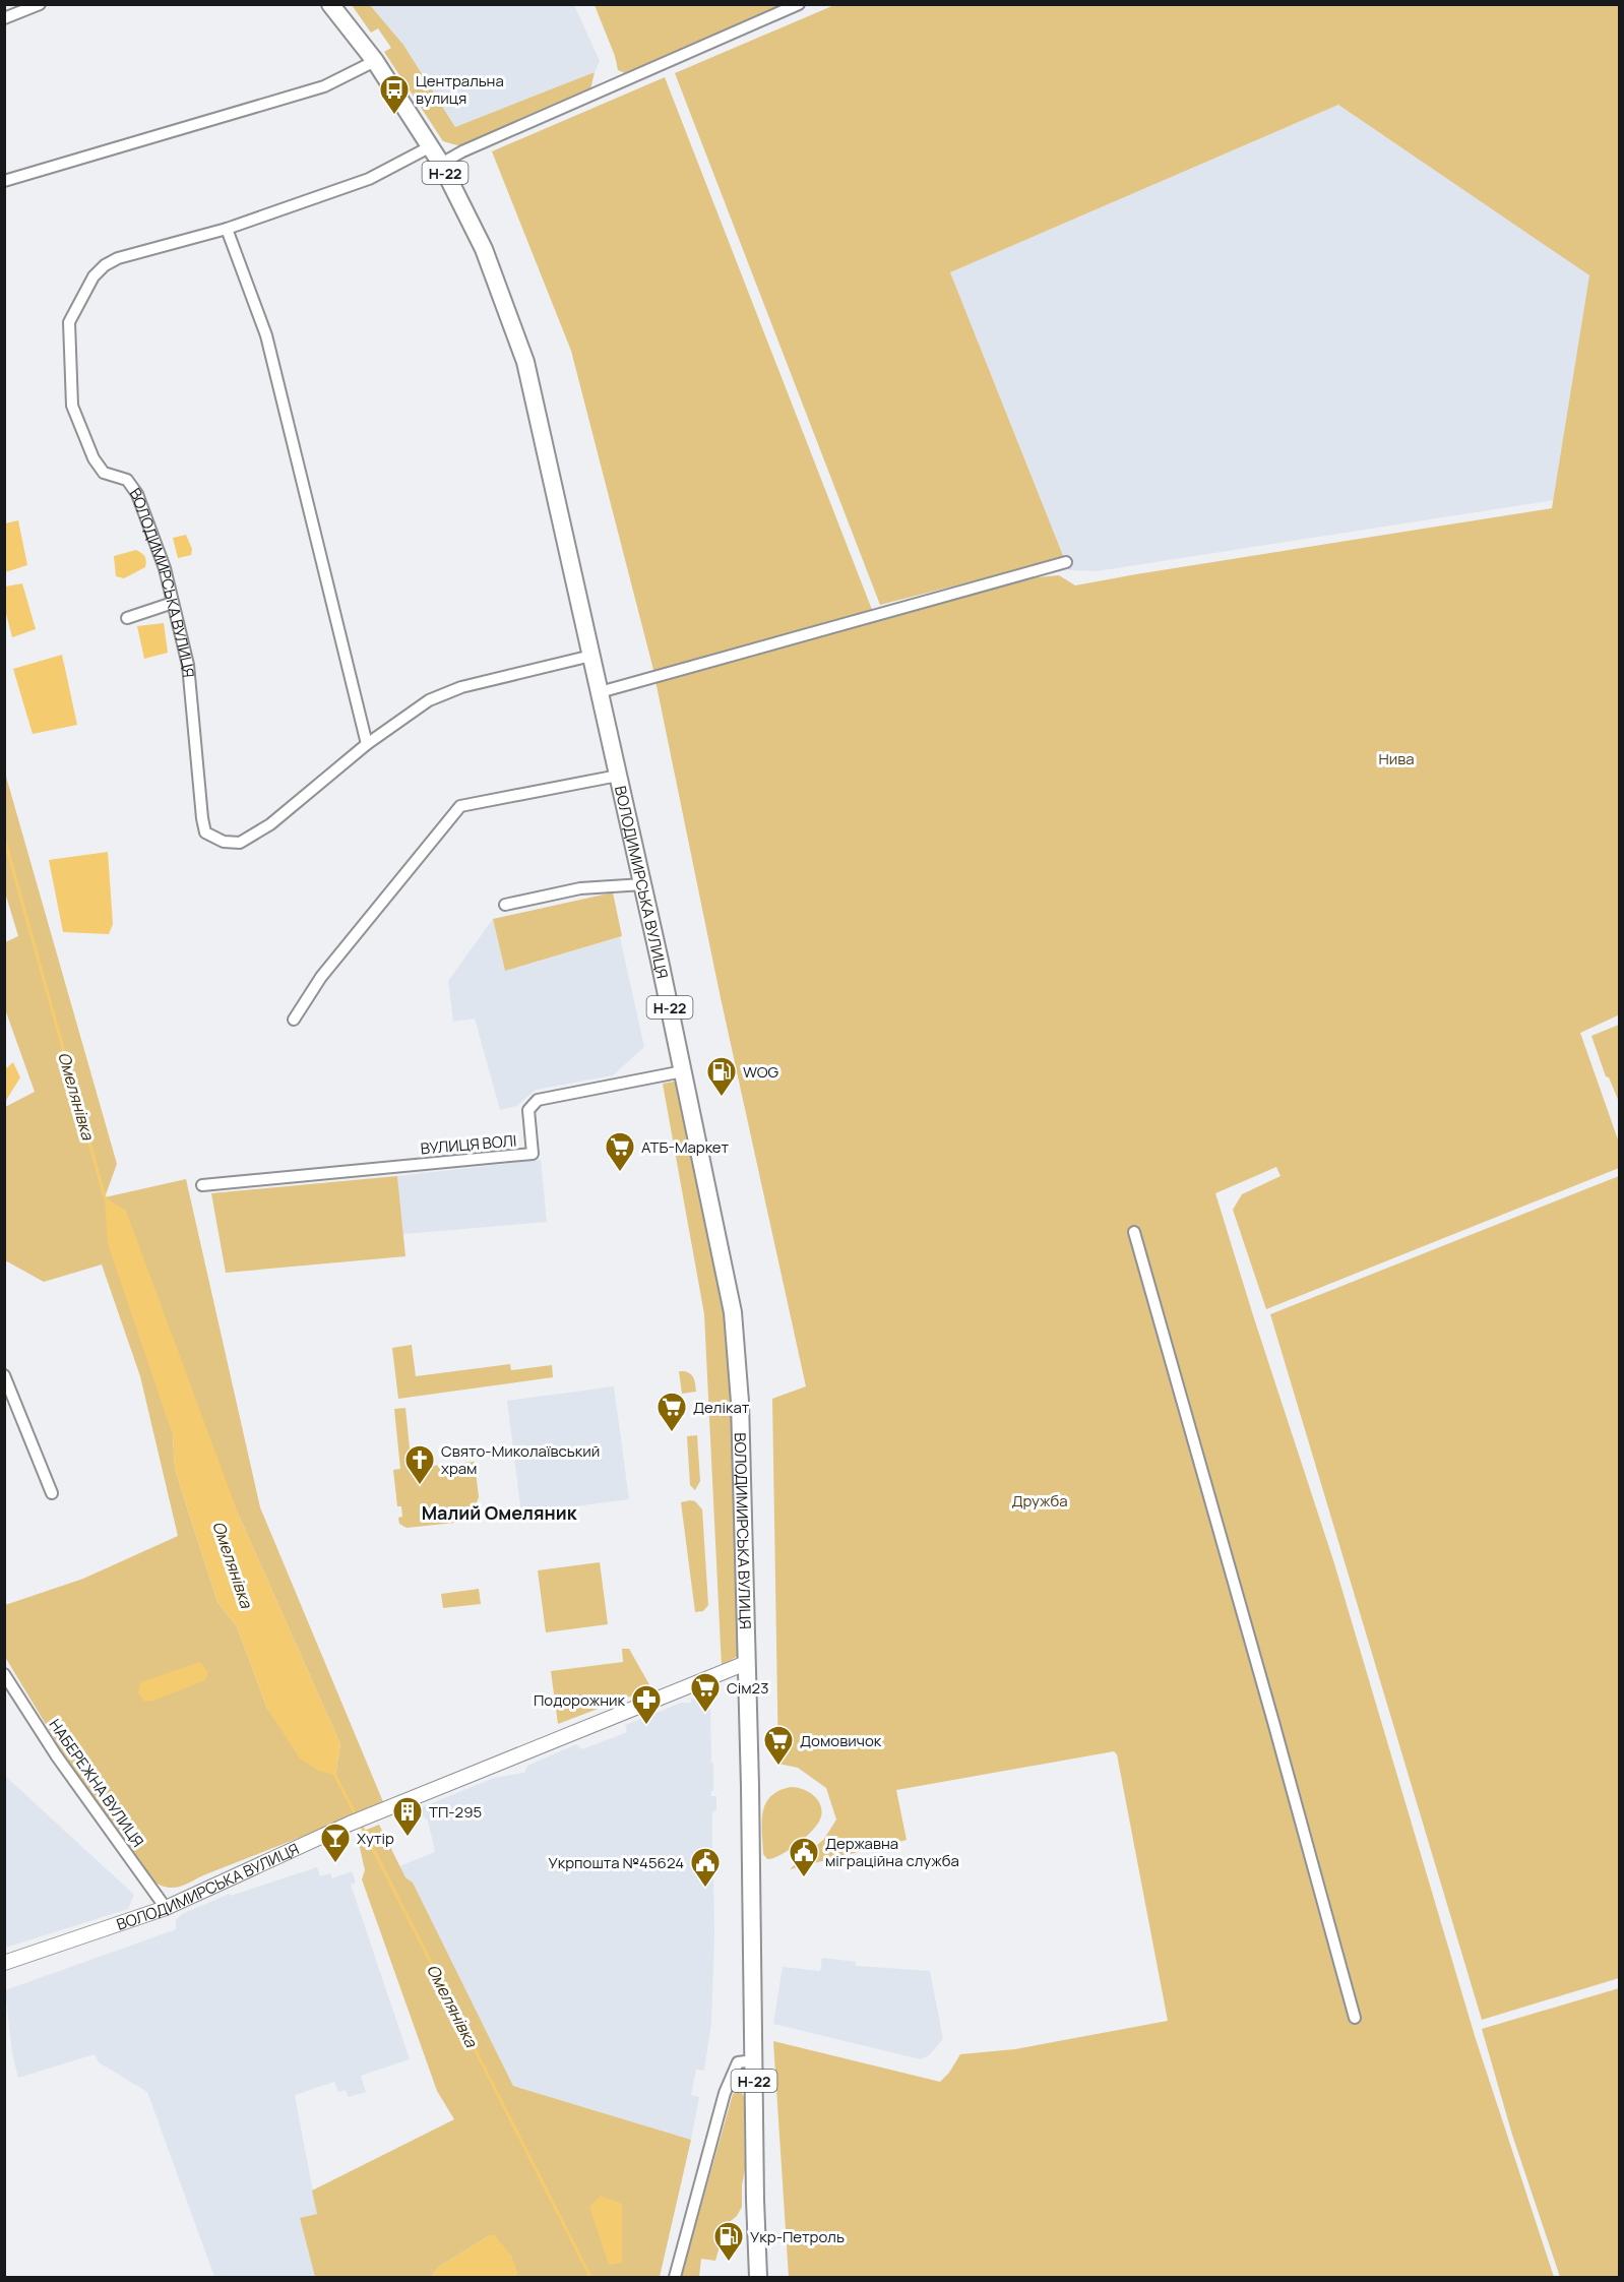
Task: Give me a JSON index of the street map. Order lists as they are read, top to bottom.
{
  "streets": {
    "main road": ["Н-22", "ВОЛОДИМИРСЬКА ВУЛИЦЯ"],
    "street": ["ВУЛИЦЯ ВОЛІ", "НАБЕРЕЖНА ВУЛИЦЯ"]
  },
  "crossings": [
    ["Н-22", "ВОЛОДИМИРСЬКА ВУЛИЦЯ"],
    ["ВОЛОДИМИРСЬКА ВУЛИЦЯ", "ВУЛИЦЯ ВОЛІ"],
    ["ВОЛОДИМИРСЬКА ВУЛИЦЯ", "НАБЕРЕЖНА ВУЛИЦЯ"]
  ],
  "districts": ["Малий Омеляник"],
  "water": ["Омелянівка"],
  "parks": ["Нива", "Дружба"],
  "places": {
    "bus stop": ["Центральна вулиця"],
    "fuel station": ["WOG", "Укр-Петроль"],
    "supermarket": [
      "АТБ-Маркет",
      "Делікат",
      "Сім23",
      "Домовичок"
    ],
    "church": ["Свято-Миколаївський храм"],
    "pharmacy": ["Подорожник"],
    "building": ["ТП-295"],
    "bar": ["Хутір"],
    "public building": ["Державна міграційна служба", "Укрпошта №45624"]
  }
}
